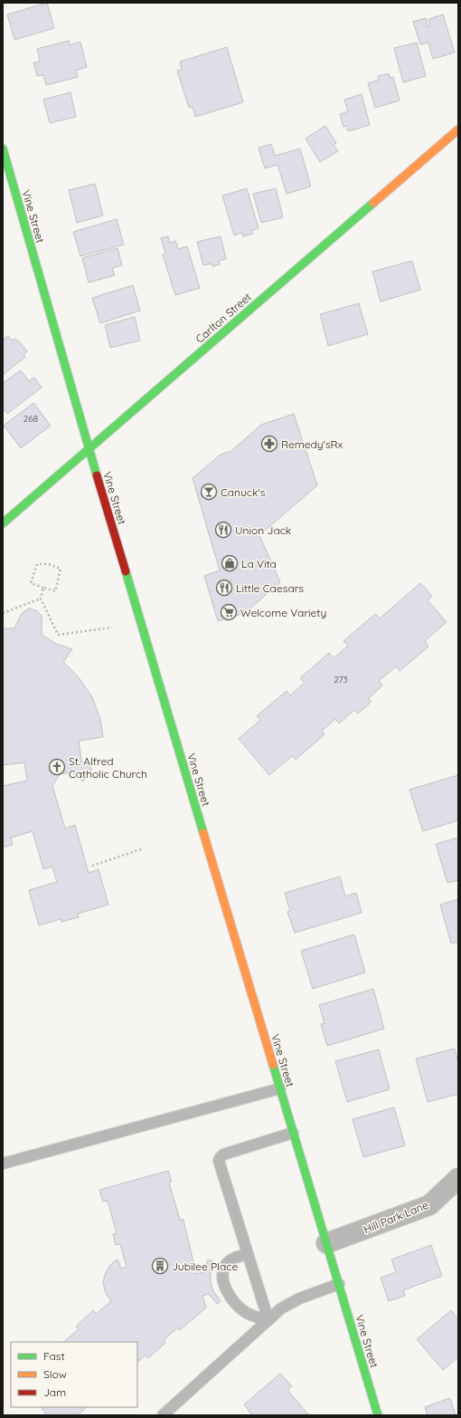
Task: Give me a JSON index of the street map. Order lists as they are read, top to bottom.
{
  "streets": {
    "street": ["Vine Street", "Carlton Street", "Hill Park Lane"]
  },
  "crossings": [
    ["Vine Street", "Carlton Street"],
    ["Vine Street", "Hill Park Lane"]
  ],
  "places": {
    "pharmacy": ["Remedy'sRx"],
    "bar": ["Canuck's"],
    "restaurant": ["Union Jack", "Little Caesars"],
    "shop": ["La Vita"],
    "supermarket": ["Welcome Variety"],
    "church": ["St. Alfred Catholic Church"],
    "building": ["Jubilee Place"]
  },
  "house_numbers": ["268", "273"],
  "legend": ["Fast", "Slow", "Jam"]
}
